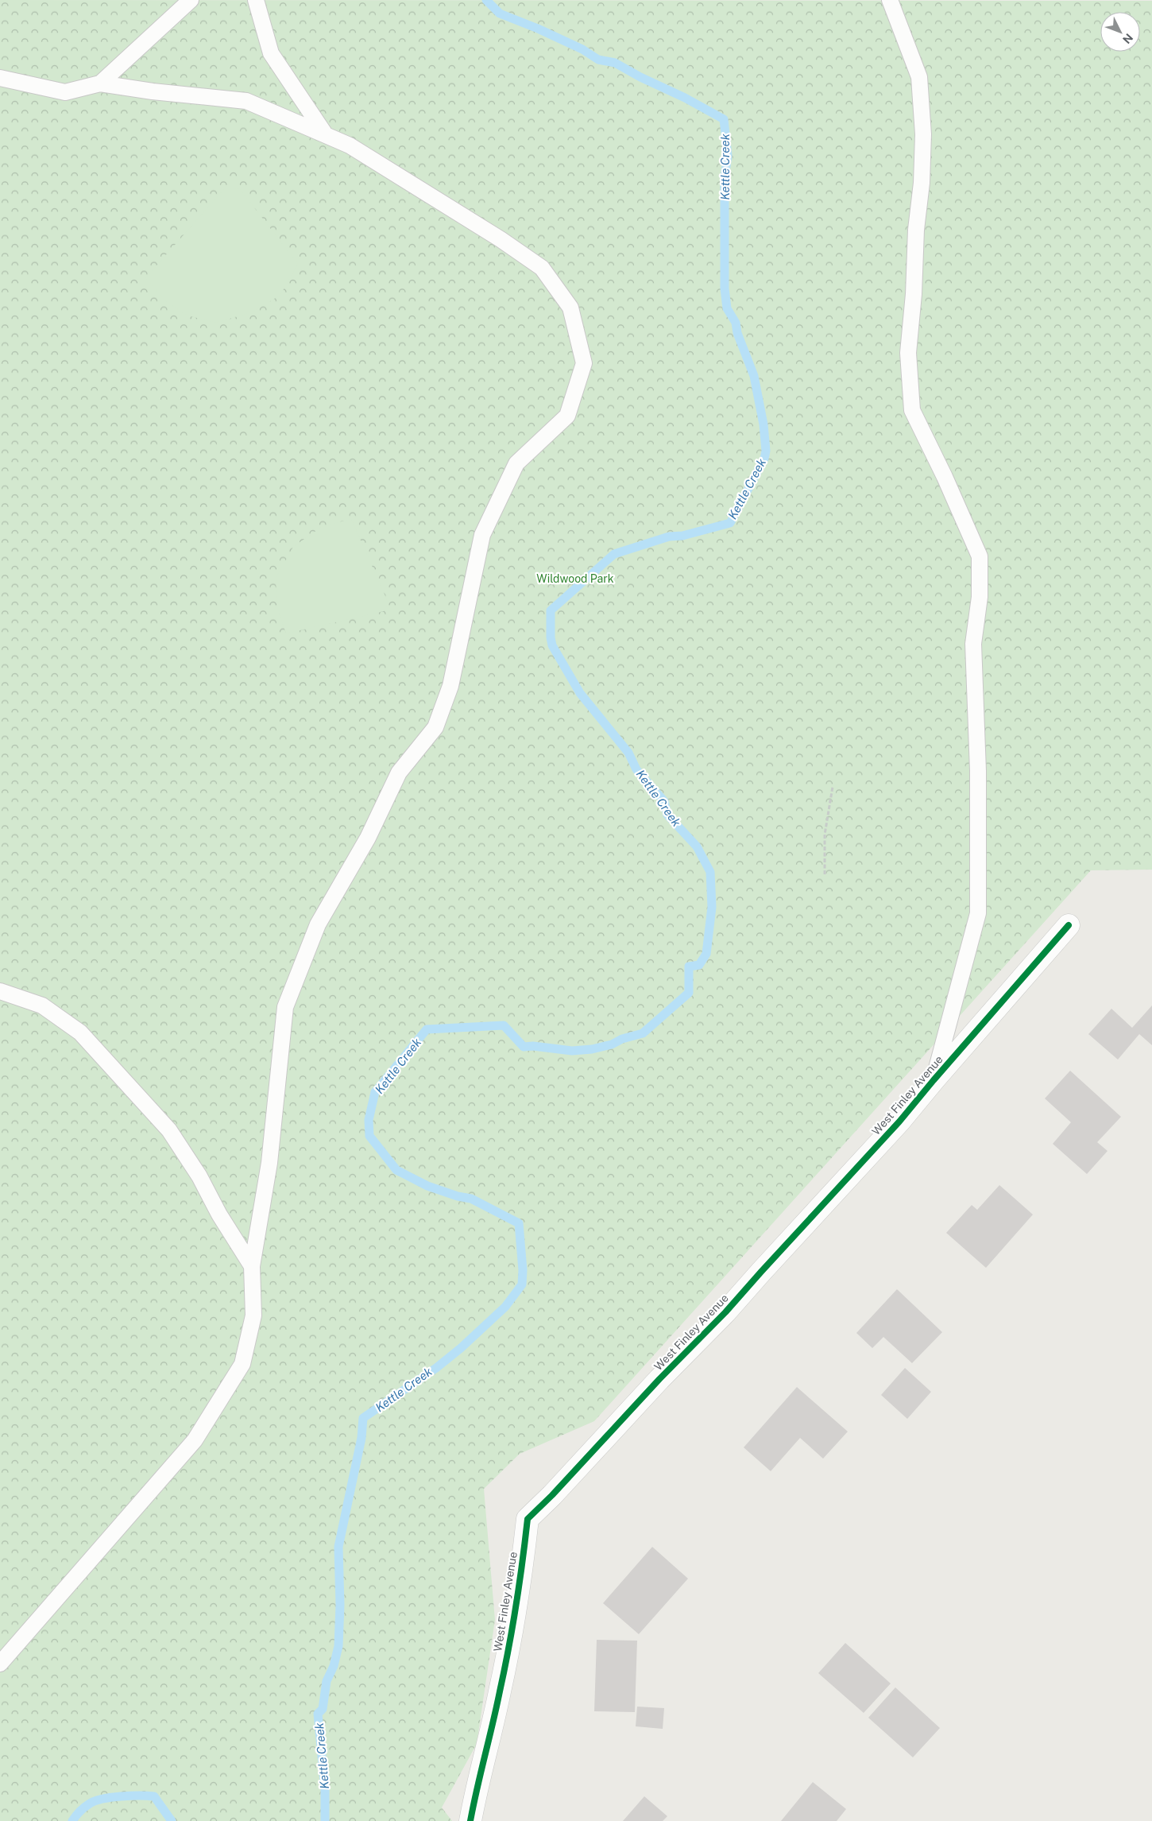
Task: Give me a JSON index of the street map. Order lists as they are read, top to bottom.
{
  "streets": {
    "street": ["West Finley Avenue"]
  },
  "water": ["Kettle Creek"],
  "parks": ["Wildwood Park"],
  "north": "bottom right"
}
